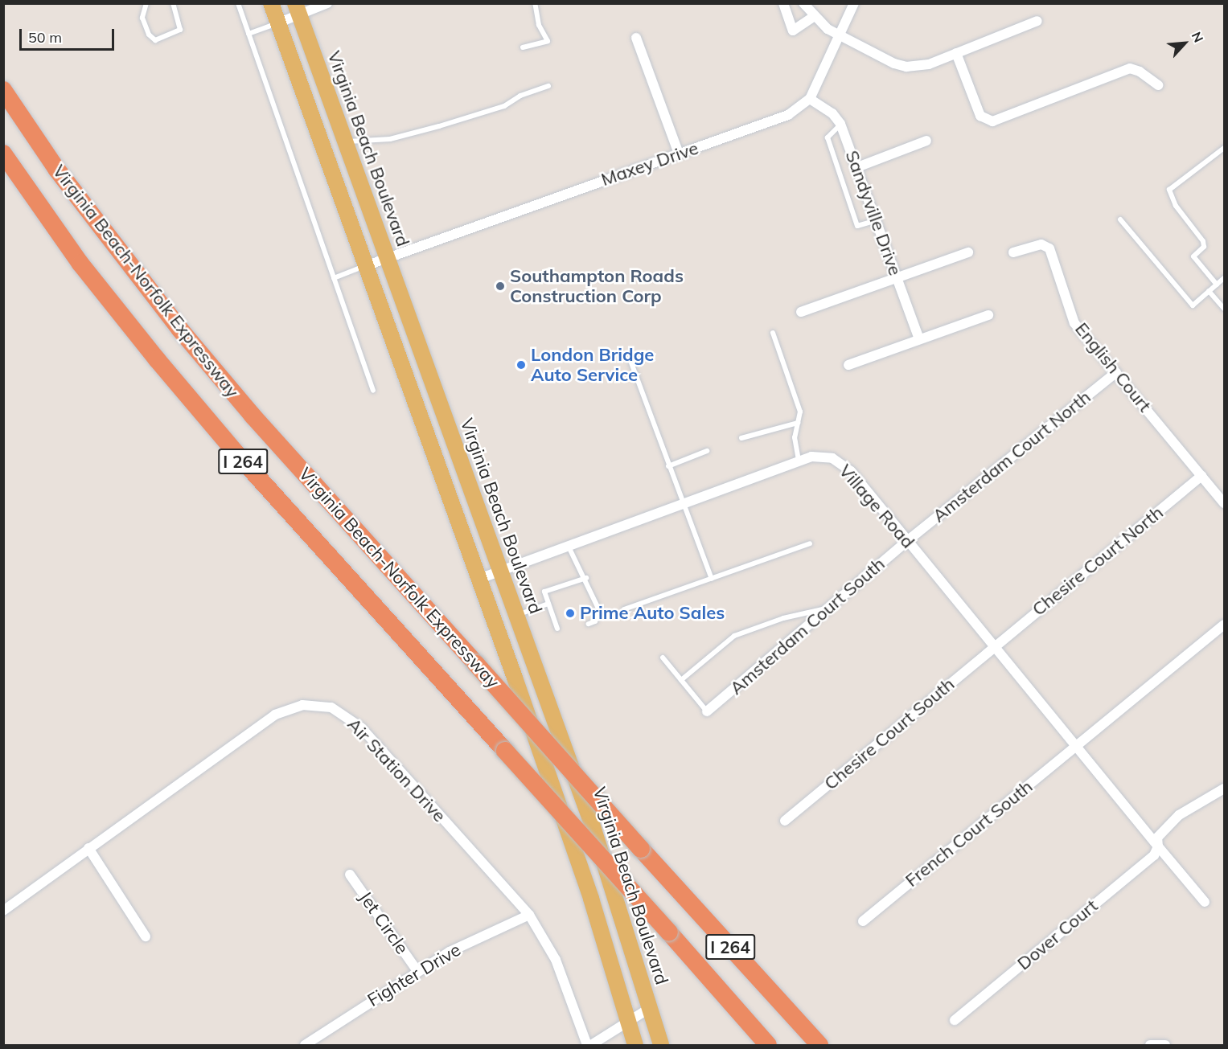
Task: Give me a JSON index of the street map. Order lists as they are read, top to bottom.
{
  "streets": {
    "highway": ["Virginia Beach-Norfolk Expressway", "I 264"],
    "main road": ["Virginia Beach Boulevard"],
    "street": [
      "Maxey Drive",
      "Sandyville Drive",
      "English Court",
      "Amsterdam Court North",
      "Village Road",
      "Chesire Court North",
      "Amsterdam Court South",
      "Chesire Court South",
      "Air Station Drive",
      "French Court South",
      "Jet Circle",
      "Dover Court",
      "Fighter Drive"
    ]
  },
  "crossings": [
    ["Virginia Beach Boulevard", "Maxey Drive"],
    ["Virginia Beach Boulevard", "Village Road"],
    ["Maxey Drive", "Sandyville Drive"],
    ["English Court", "Amsterdam Court North"],
    ["English Court", "Chesire Court North"],
    ["Amsterdam Court North", "Village Road"],
    ["Amsterdam Court North", "Amsterdam Court South"],
    ["Village Road", "Chesire Court North"],
    ["Village Road", "Amsterdam Court South"],
    ["Village Road", "Chesire Court South"],
    ["Village Road", "French Court South"],
    ["Village Road", "Dover Court"],
    ["Chesire Court North", "Chesire Court South"],
    ["Air Station Drive", "Fighter Drive"],
    ["Jet Circle", "Fighter Drive"]
  ],
  "places": ["Southampton Roads Construction Corp", "London Bridge Auto Service", "Prime Auto Sales"],
  "scale_bar": "50 m",
  "north": "top right"
}
